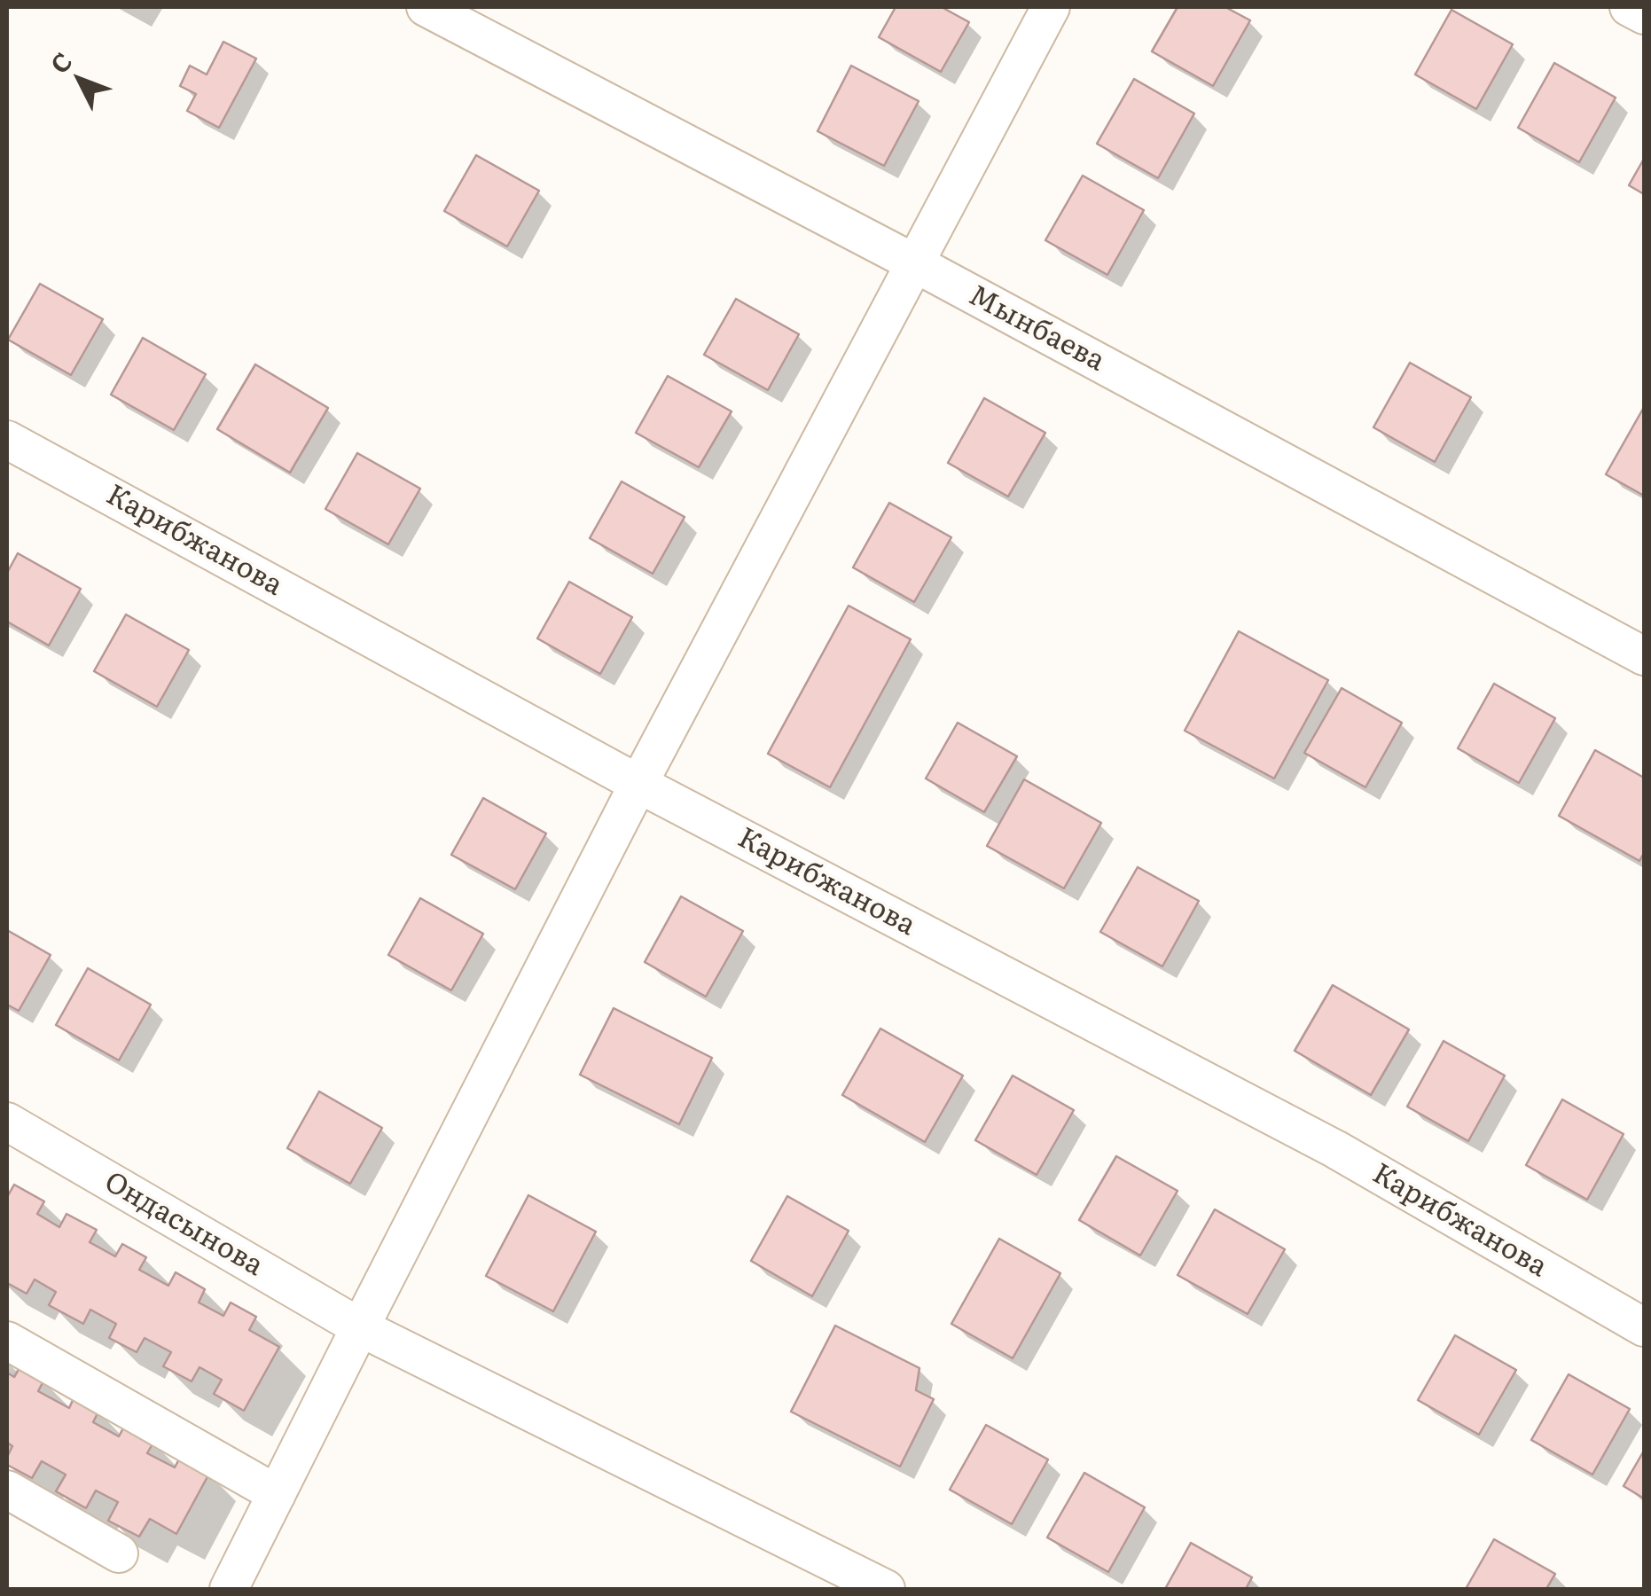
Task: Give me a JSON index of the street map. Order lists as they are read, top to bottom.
{
  "streets": {
    "street": ["Мынбаева", "Карибжанова", "Ондасынова"]
  },
  "north": "top left"
}
